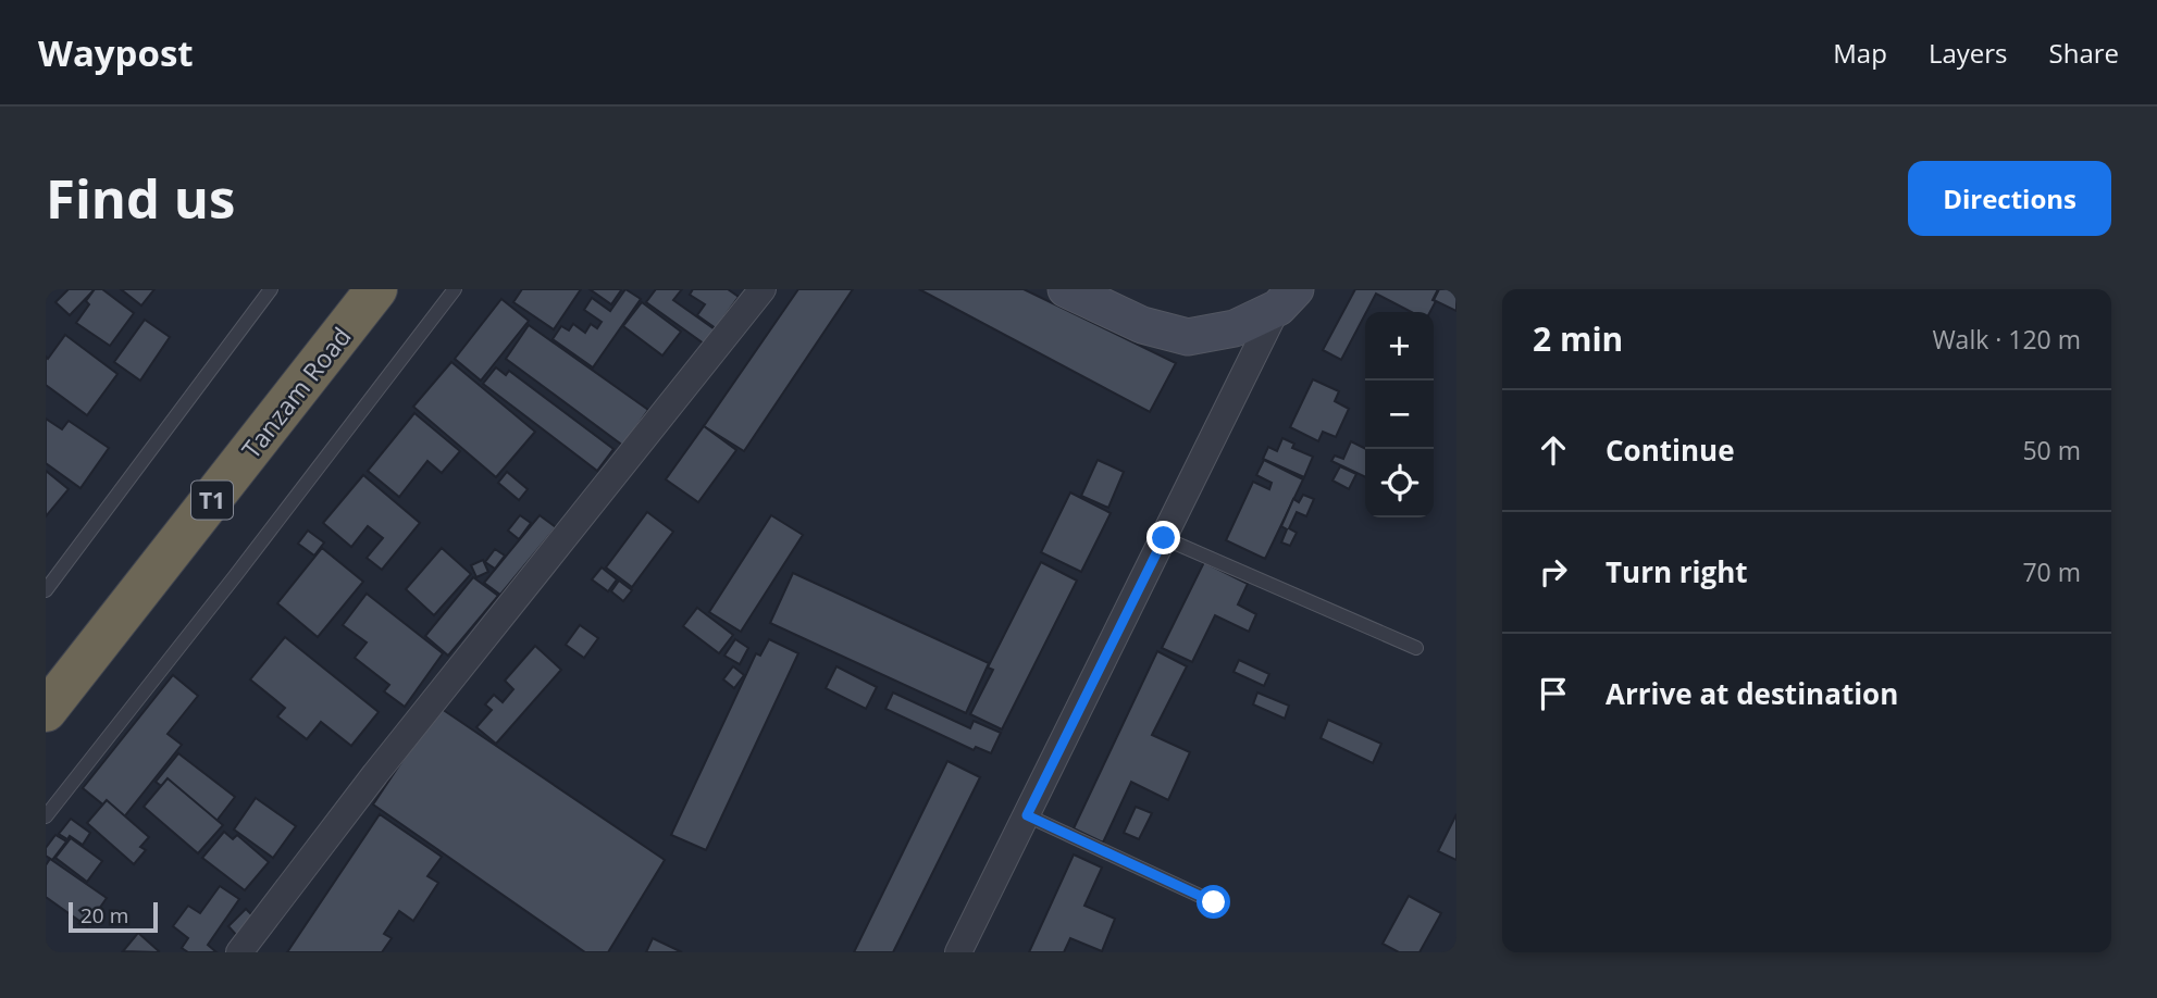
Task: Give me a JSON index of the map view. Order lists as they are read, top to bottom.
{
  "streets": {
    "highway": ["Tanzam Road", "T1"]
  },
  "scale_bar": "20 m",
  "page": {
    "header": "Waypost",
    "nav": ["Map", "Layers", "Share"],
    "buttons": "Directions",
    "title": "Find us",
    "heading": ["2 min", "Walk · 120 m"],
    "map_buttons": ["+", "−"],
    "list": [
      ["Continue", "50 m"],
      ["Turn right", "70 m"],
      "Arrive at destination"
    ],
    "scale": "20 m"
  }
}
